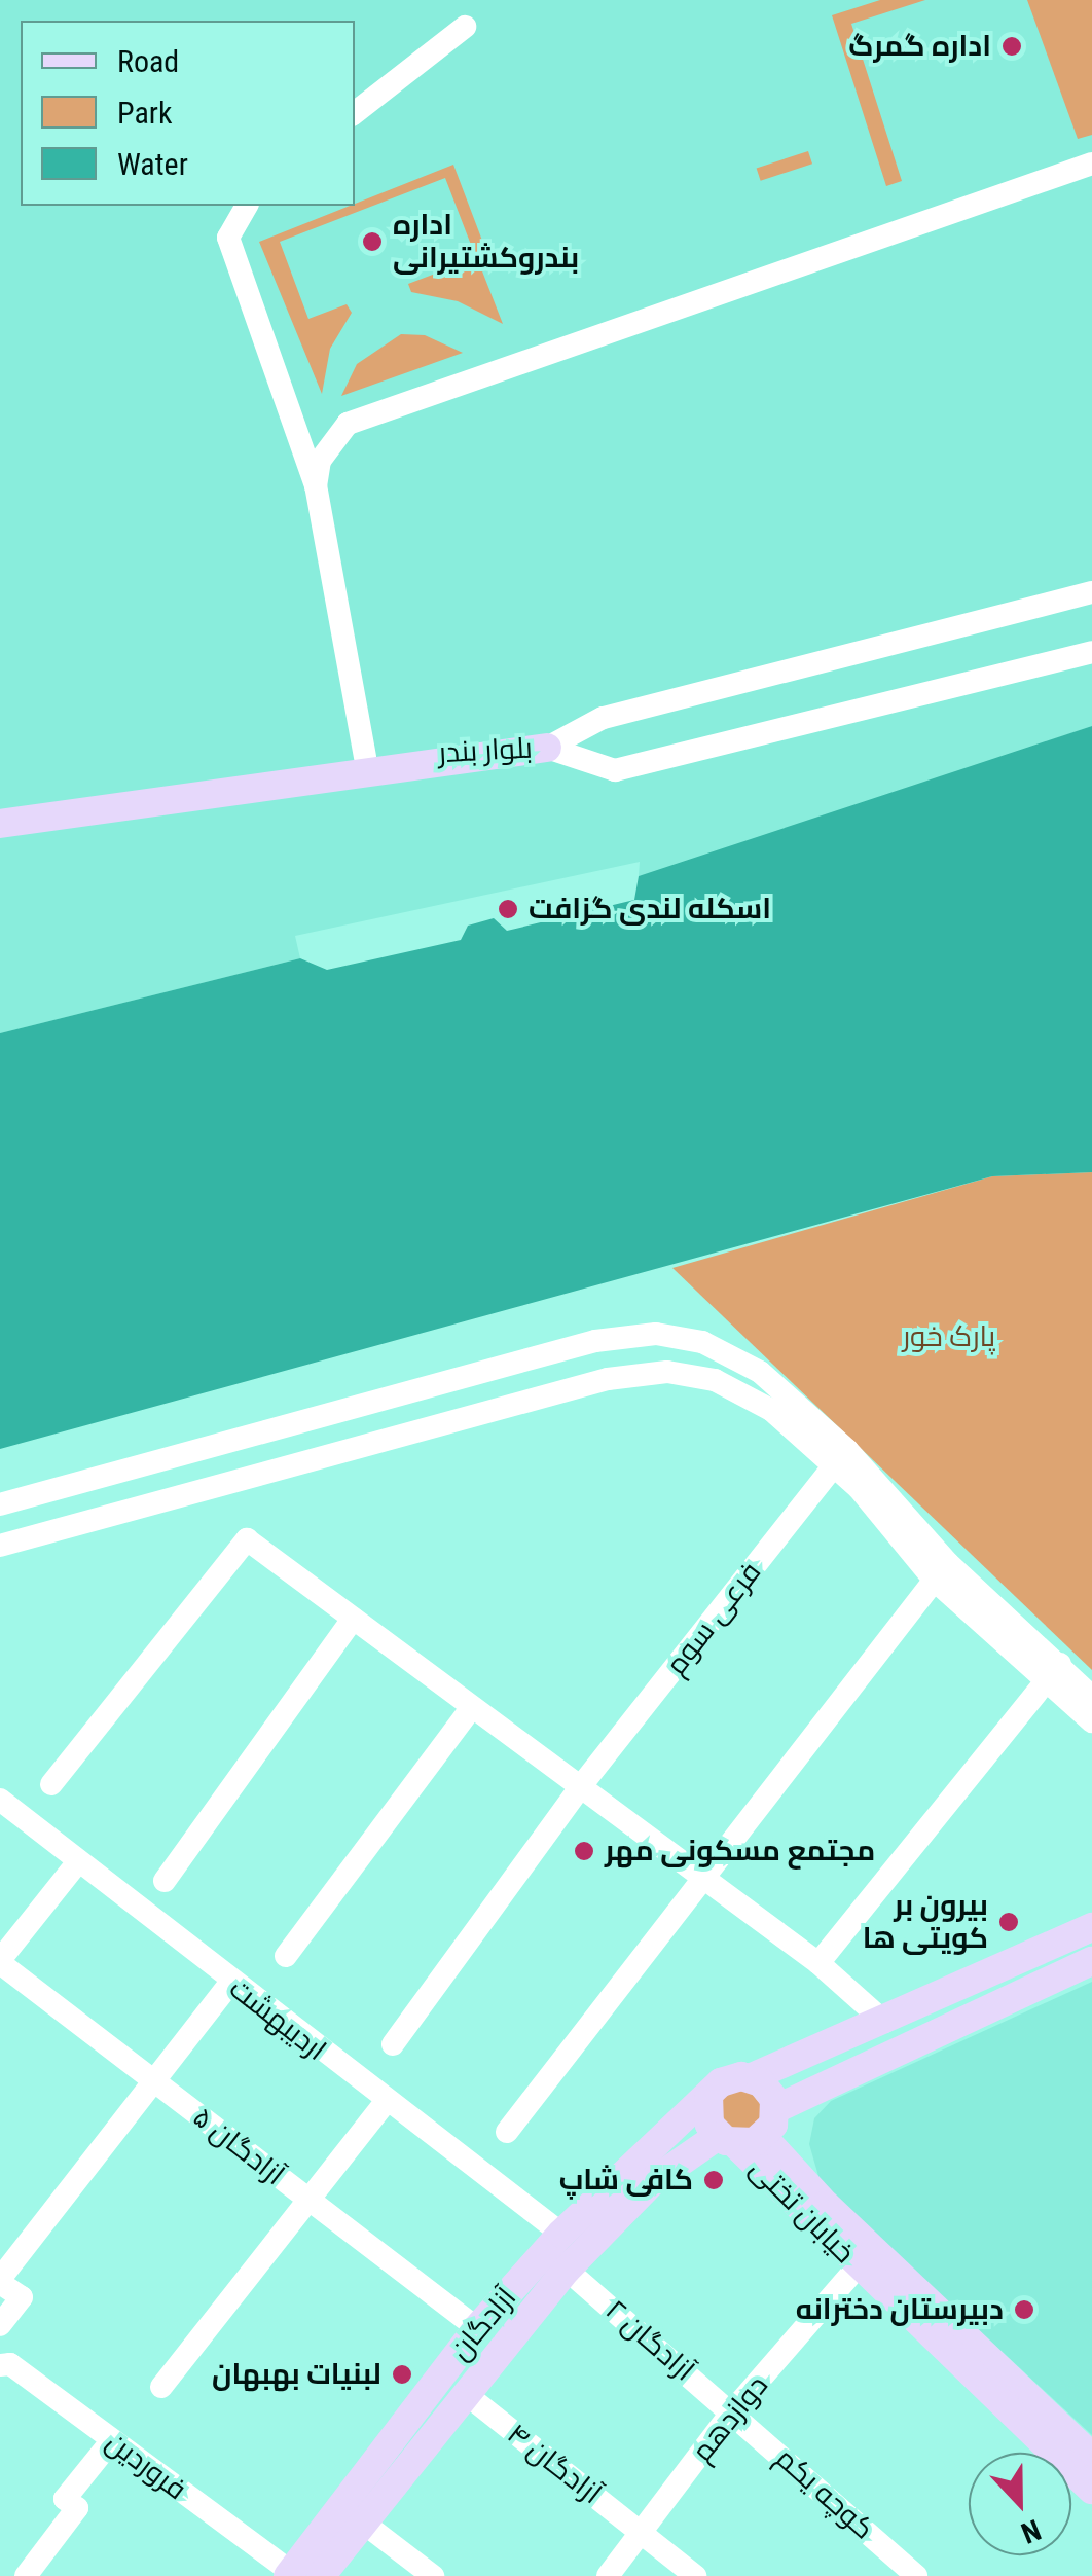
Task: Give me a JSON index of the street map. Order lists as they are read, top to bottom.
{
  "streets": {
    "main road": ["بلوار بندر", "خیابان تختی", "آزادگان"],
    "street": [
      "فرعی سوم",
      "اردیبهشت",
      "آزادگان ۵",
      "آزادگان ۲",
      "دوازدهم",
      "آزادگان ۴",
      "فروردین",
      "کوچه یکم"
    ]
  },
  "crossings": [
    ["اردیبهشت", "آزادگان"],
    ["آزادگان ۵", "آزادگان"],
    ["خیابان تختی", "آزادگان"],
    ["خیابان تختی", "دوازدهم"],
    ["آزادگان", "آزادگان ۲"],
    ["آزادگان", "آزادگان ۴"],
    ["آزادگان", "فروردین"],
    ["آزادگان ۲", "دوازدهم"],
    ["آزادگان ۲", "کوچه یکم"],
    ["دوازدهم", "آزادگان ۴"],
    ["دوازدهم", "کوچه یکم"]
  ],
  "parks": ["پارک خور"],
  "places": [
    "اداره گمرگ",
    "اداره بندروکشتیرانی",
    "اسکله لندی گزافت",
    "مجتمع مسکونی مهر",
    "بیرون بر کویتی ها",
    "کافی شاپ",
    "دبیرستان دخترانه",
    "لبنیات بهبهان"
  ],
  "legend": ["Road", "Park", "Water"],
  "north": "bottom"
}
